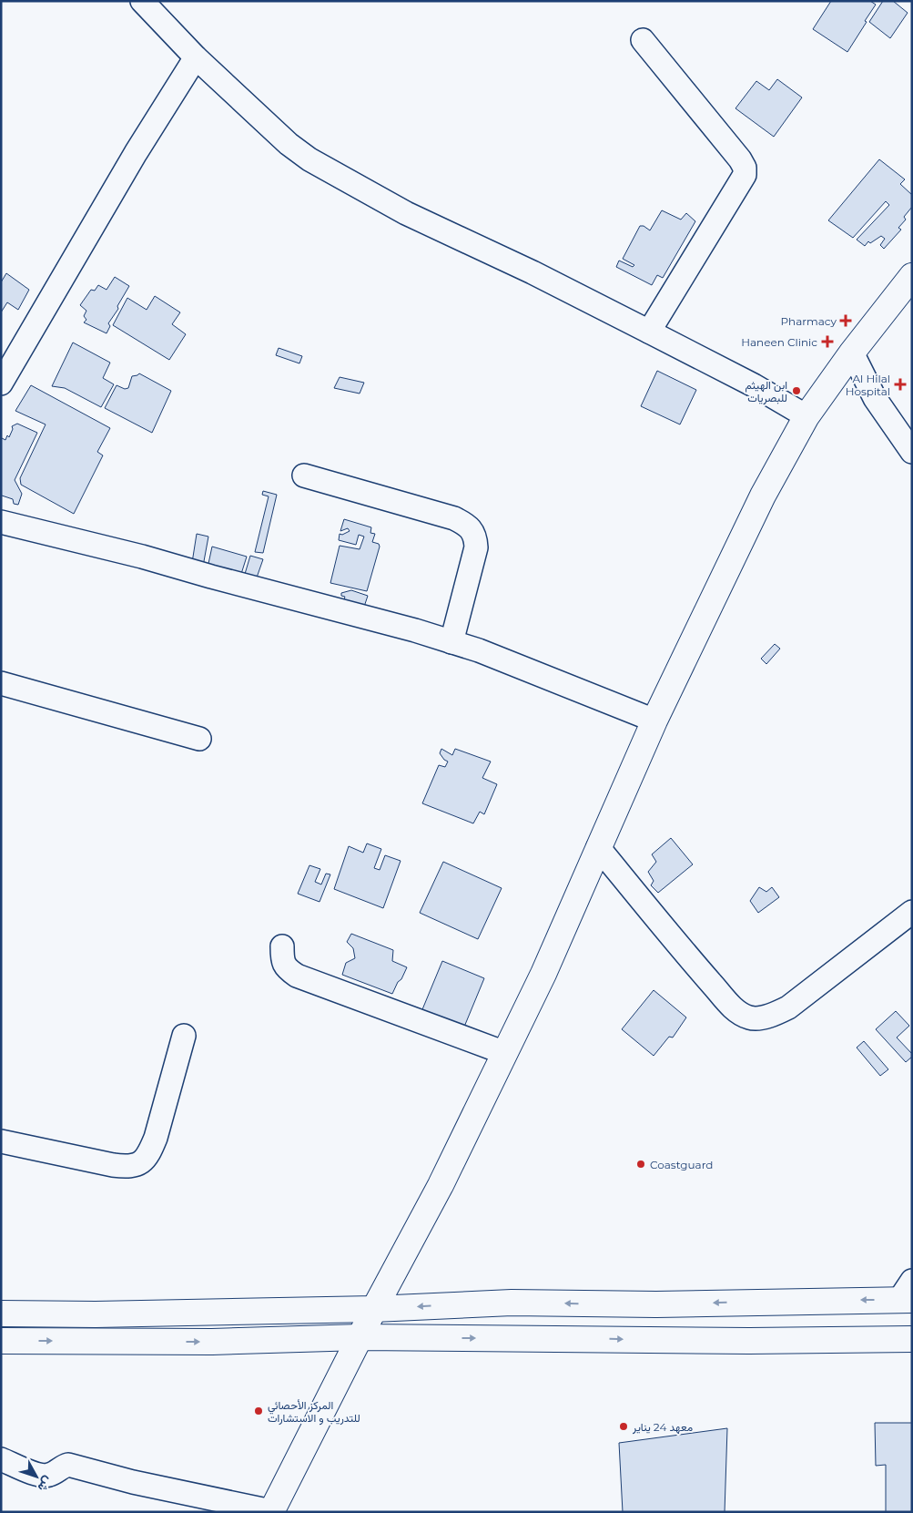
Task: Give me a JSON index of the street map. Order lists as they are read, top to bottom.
{
  "places": {
    "health": ["Pharmacy", "Haneen Clinic", "Al Hilal Hospital"],
    "other": [
      "ابن الهيثم للبصريات",
      "Coastguard",
      "المركز الأحصائي للتدريب و الاستشارات",
      "معهد 24 يناير"
    ]
  },
  "north": "bottom right"
}
